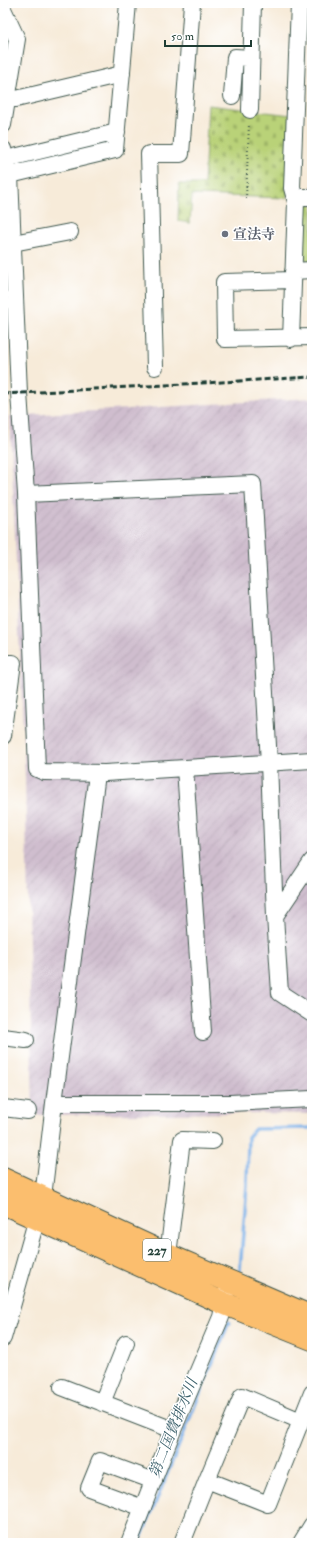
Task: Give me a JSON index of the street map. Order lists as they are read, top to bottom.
{
  "streets": {
    "highway": ["227"]
  },
  "water": ["第二国費排水川"],
  "places": ["宣法寺"],
  "scale_bar": "50 m"
}
